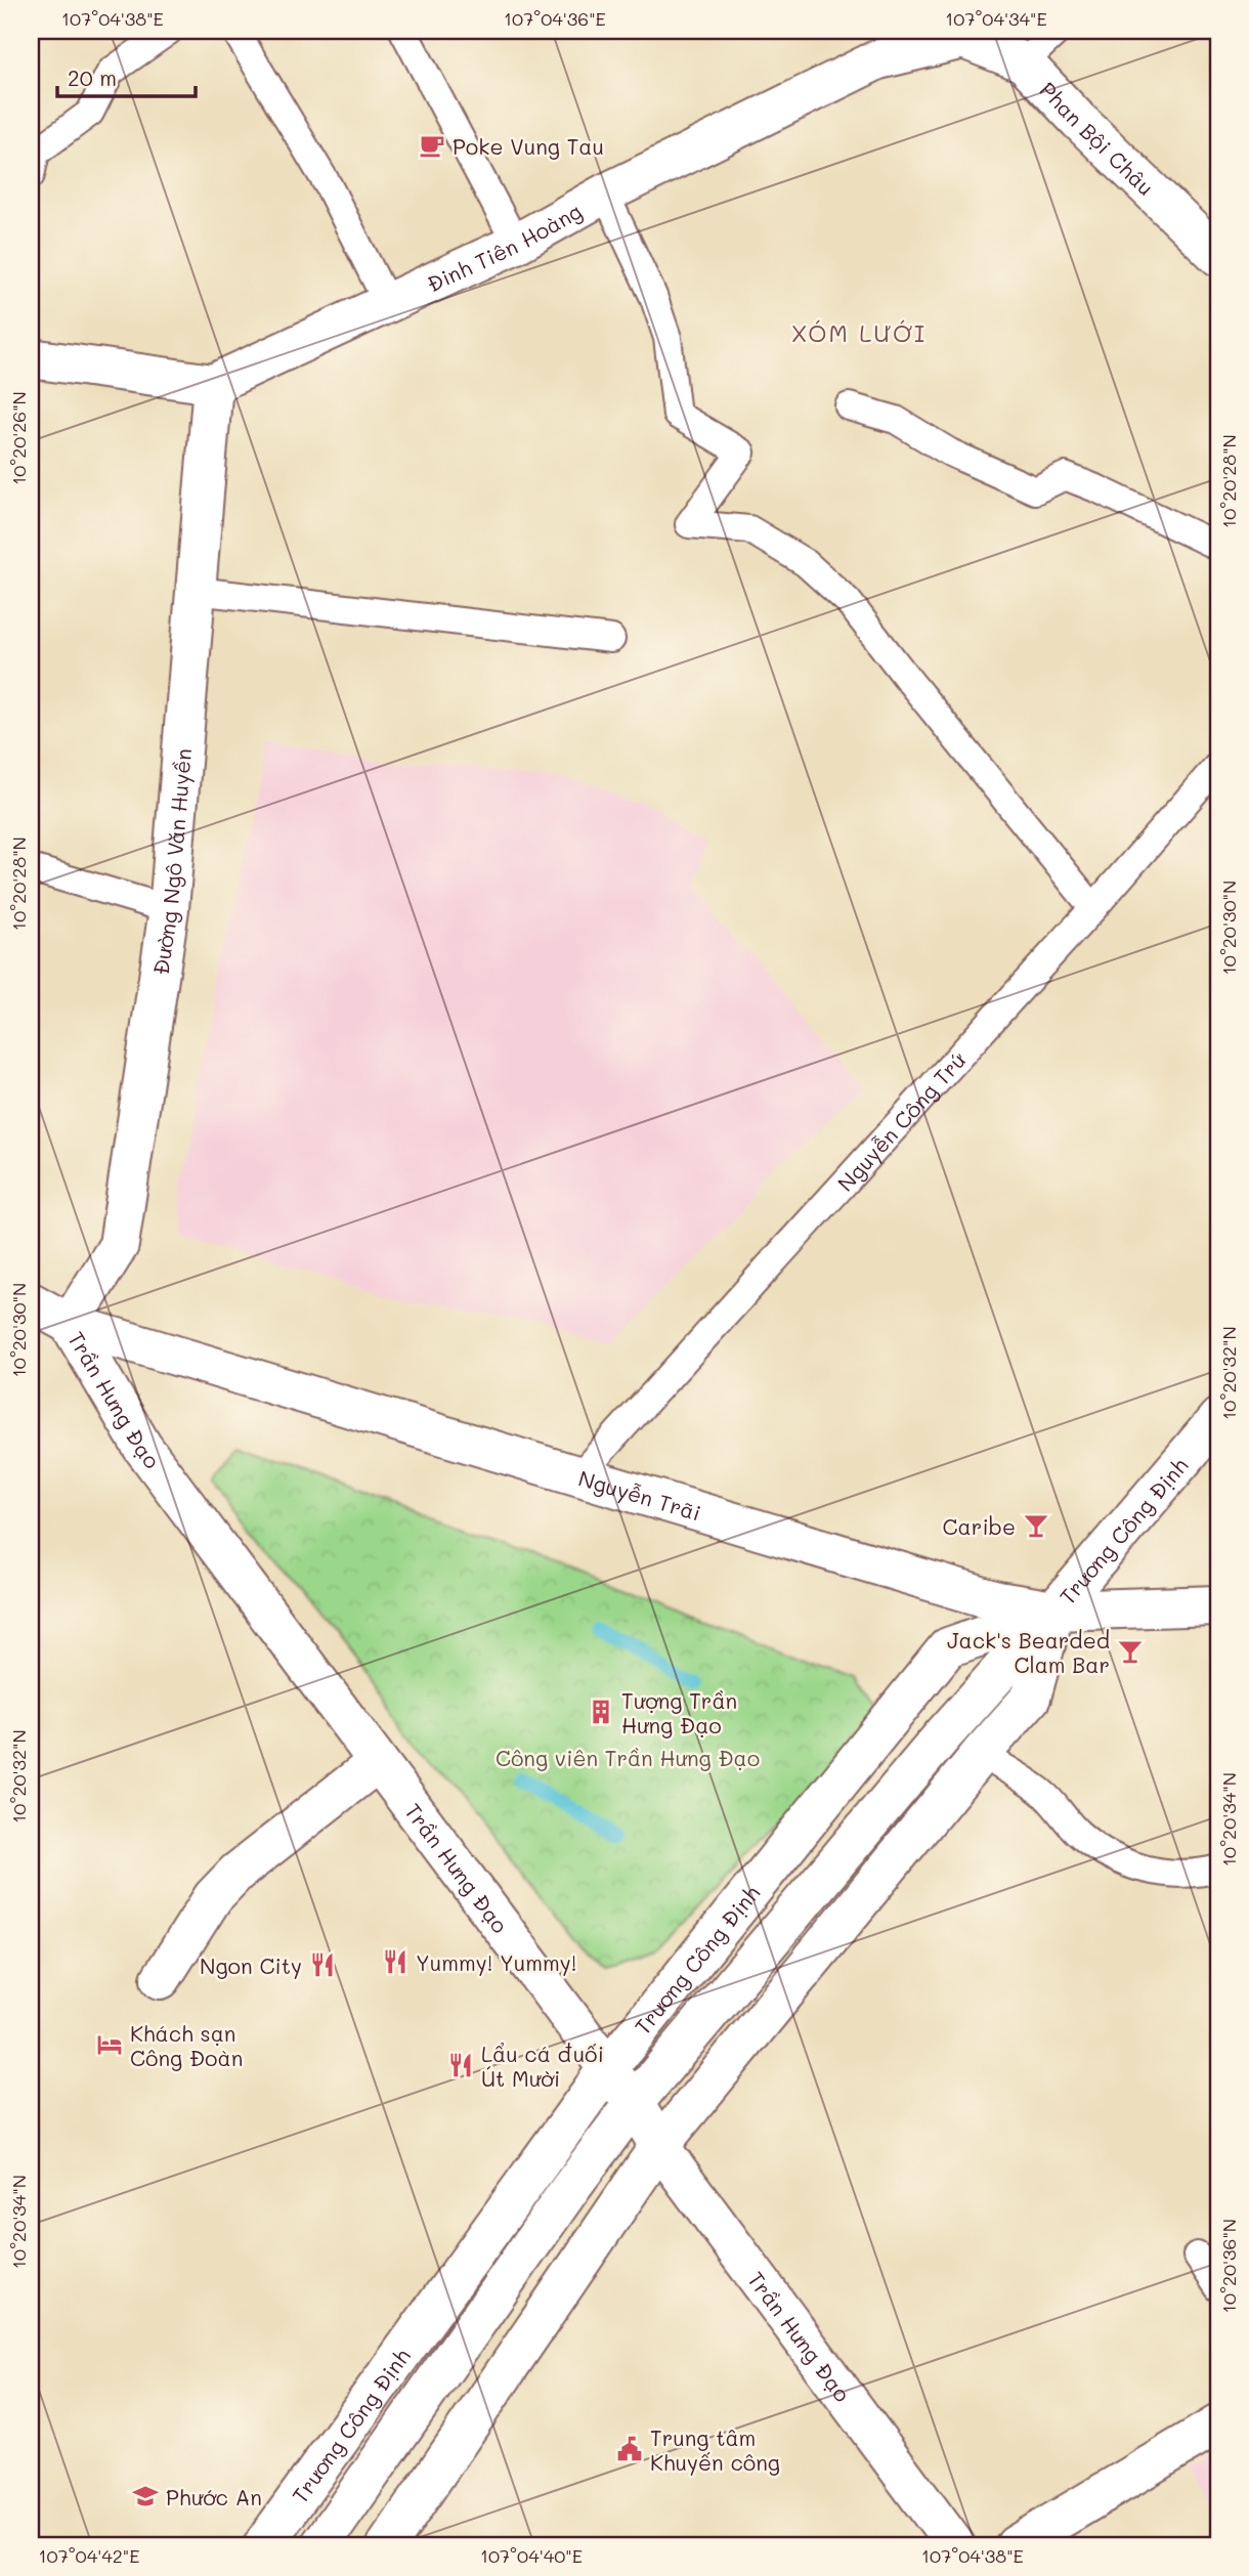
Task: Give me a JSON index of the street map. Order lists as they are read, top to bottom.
{
  "streets": {
    "main road": [
      "Phan Bội Châu",
      "Đinh Tiên Hoàng",
      "Đường Ngô Văn Huyền",
      "Trần Hưng Đạo",
      "Nguyễn Trãi",
      "Trương Công Định"
    ],
    "lane": ["Nguyễn Công Trứ"]
  },
  "crossings": [
    ["Phan Bội Châu", "Đinh Tiên Hoàng"],
    ["Đinh Tiên Hoàng", "Đường Ngô Văn Huyền"],
    ["Đường Ngô Văn Huyền", "Trần Hưng Đạo"],
    ["Đường Ngô Văn Huyền", "Nguyễn Trãi"],
    ["Nguyễn Công Trứ", "Nguyễn Trãi"],
    ["Trần Hưng Đạo", "Nguyễn Trãi"],
    ["Trần Hưng Đạo", "Trương Công Định"],
    ["Nguyễn Trãi", "Trương Công Định"]
  ],
  "districts": ["XÓM LƯỚI"],
  "parks": ["Công viên Trần Hưng Đạo"],
  "places": {
    "cafe": ["Poke Vung Tau"],
    "bar": ["Caribe", "Jack's Bearded Clam Bar"],
    "building": ["Tượng Trần Hưng Đạo"],
    "restaurant": ["Yummy! Yummy!", "Ngon City", "Lẩu cá đuối Út Mười"],
    "hotel": ["Khách sạn Công Đoàn"],
    "public building": ["Trung tâm Khuyến công"],
    "school or university": ["Phước An"]
  },
  "scale_bar": "20 m",
  "coordinates": [
    "107°04'38\"E",
    "107°04'36\"E",
    "107°04'34\"E",
    "10°20'26\"N",
    "10°20'28\"N",
    "10°20'30\"N",
    "10°20'32\"N",
    "10°20'34\"N",
    "10°20'36\"N",
    "107°04'42\"E",
    "107°04'40\"E"
  ]
}
